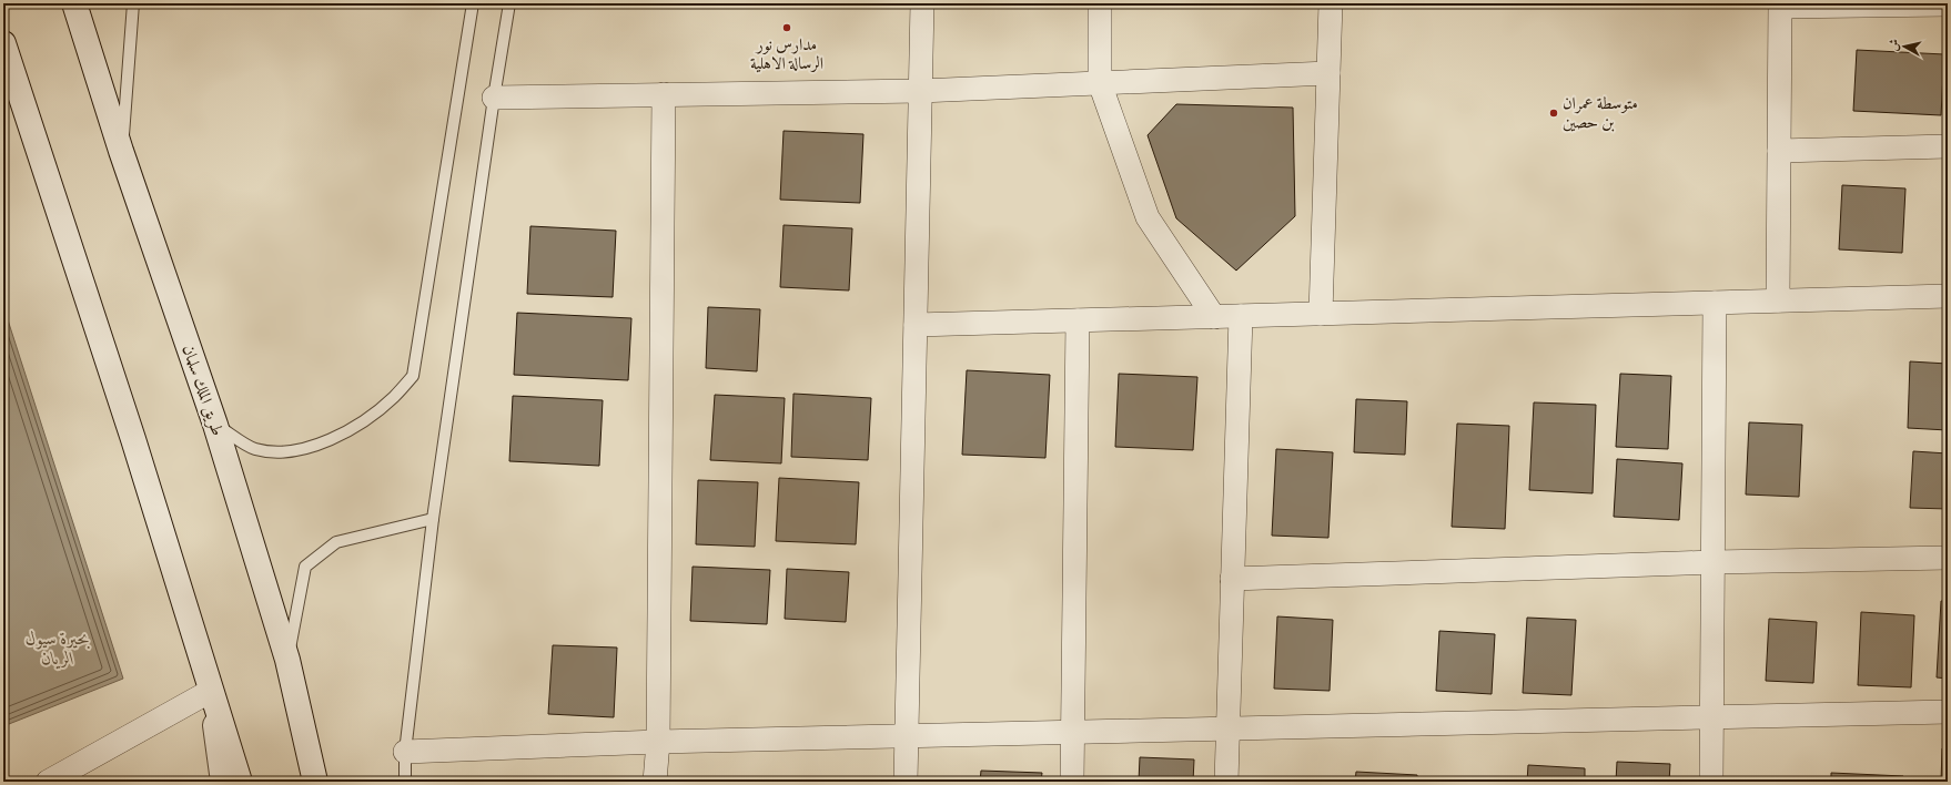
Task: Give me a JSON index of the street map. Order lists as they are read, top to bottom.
{
  "streets": {
    "main road": ["طريق الملك سلمان"]
  },
  "water": ["بحيرة سيول الريان"],
  "places": ["مدارس نور الرسالة الاهلية", "متوسطة عمران بن حصين"],
  "north": "left"
}
